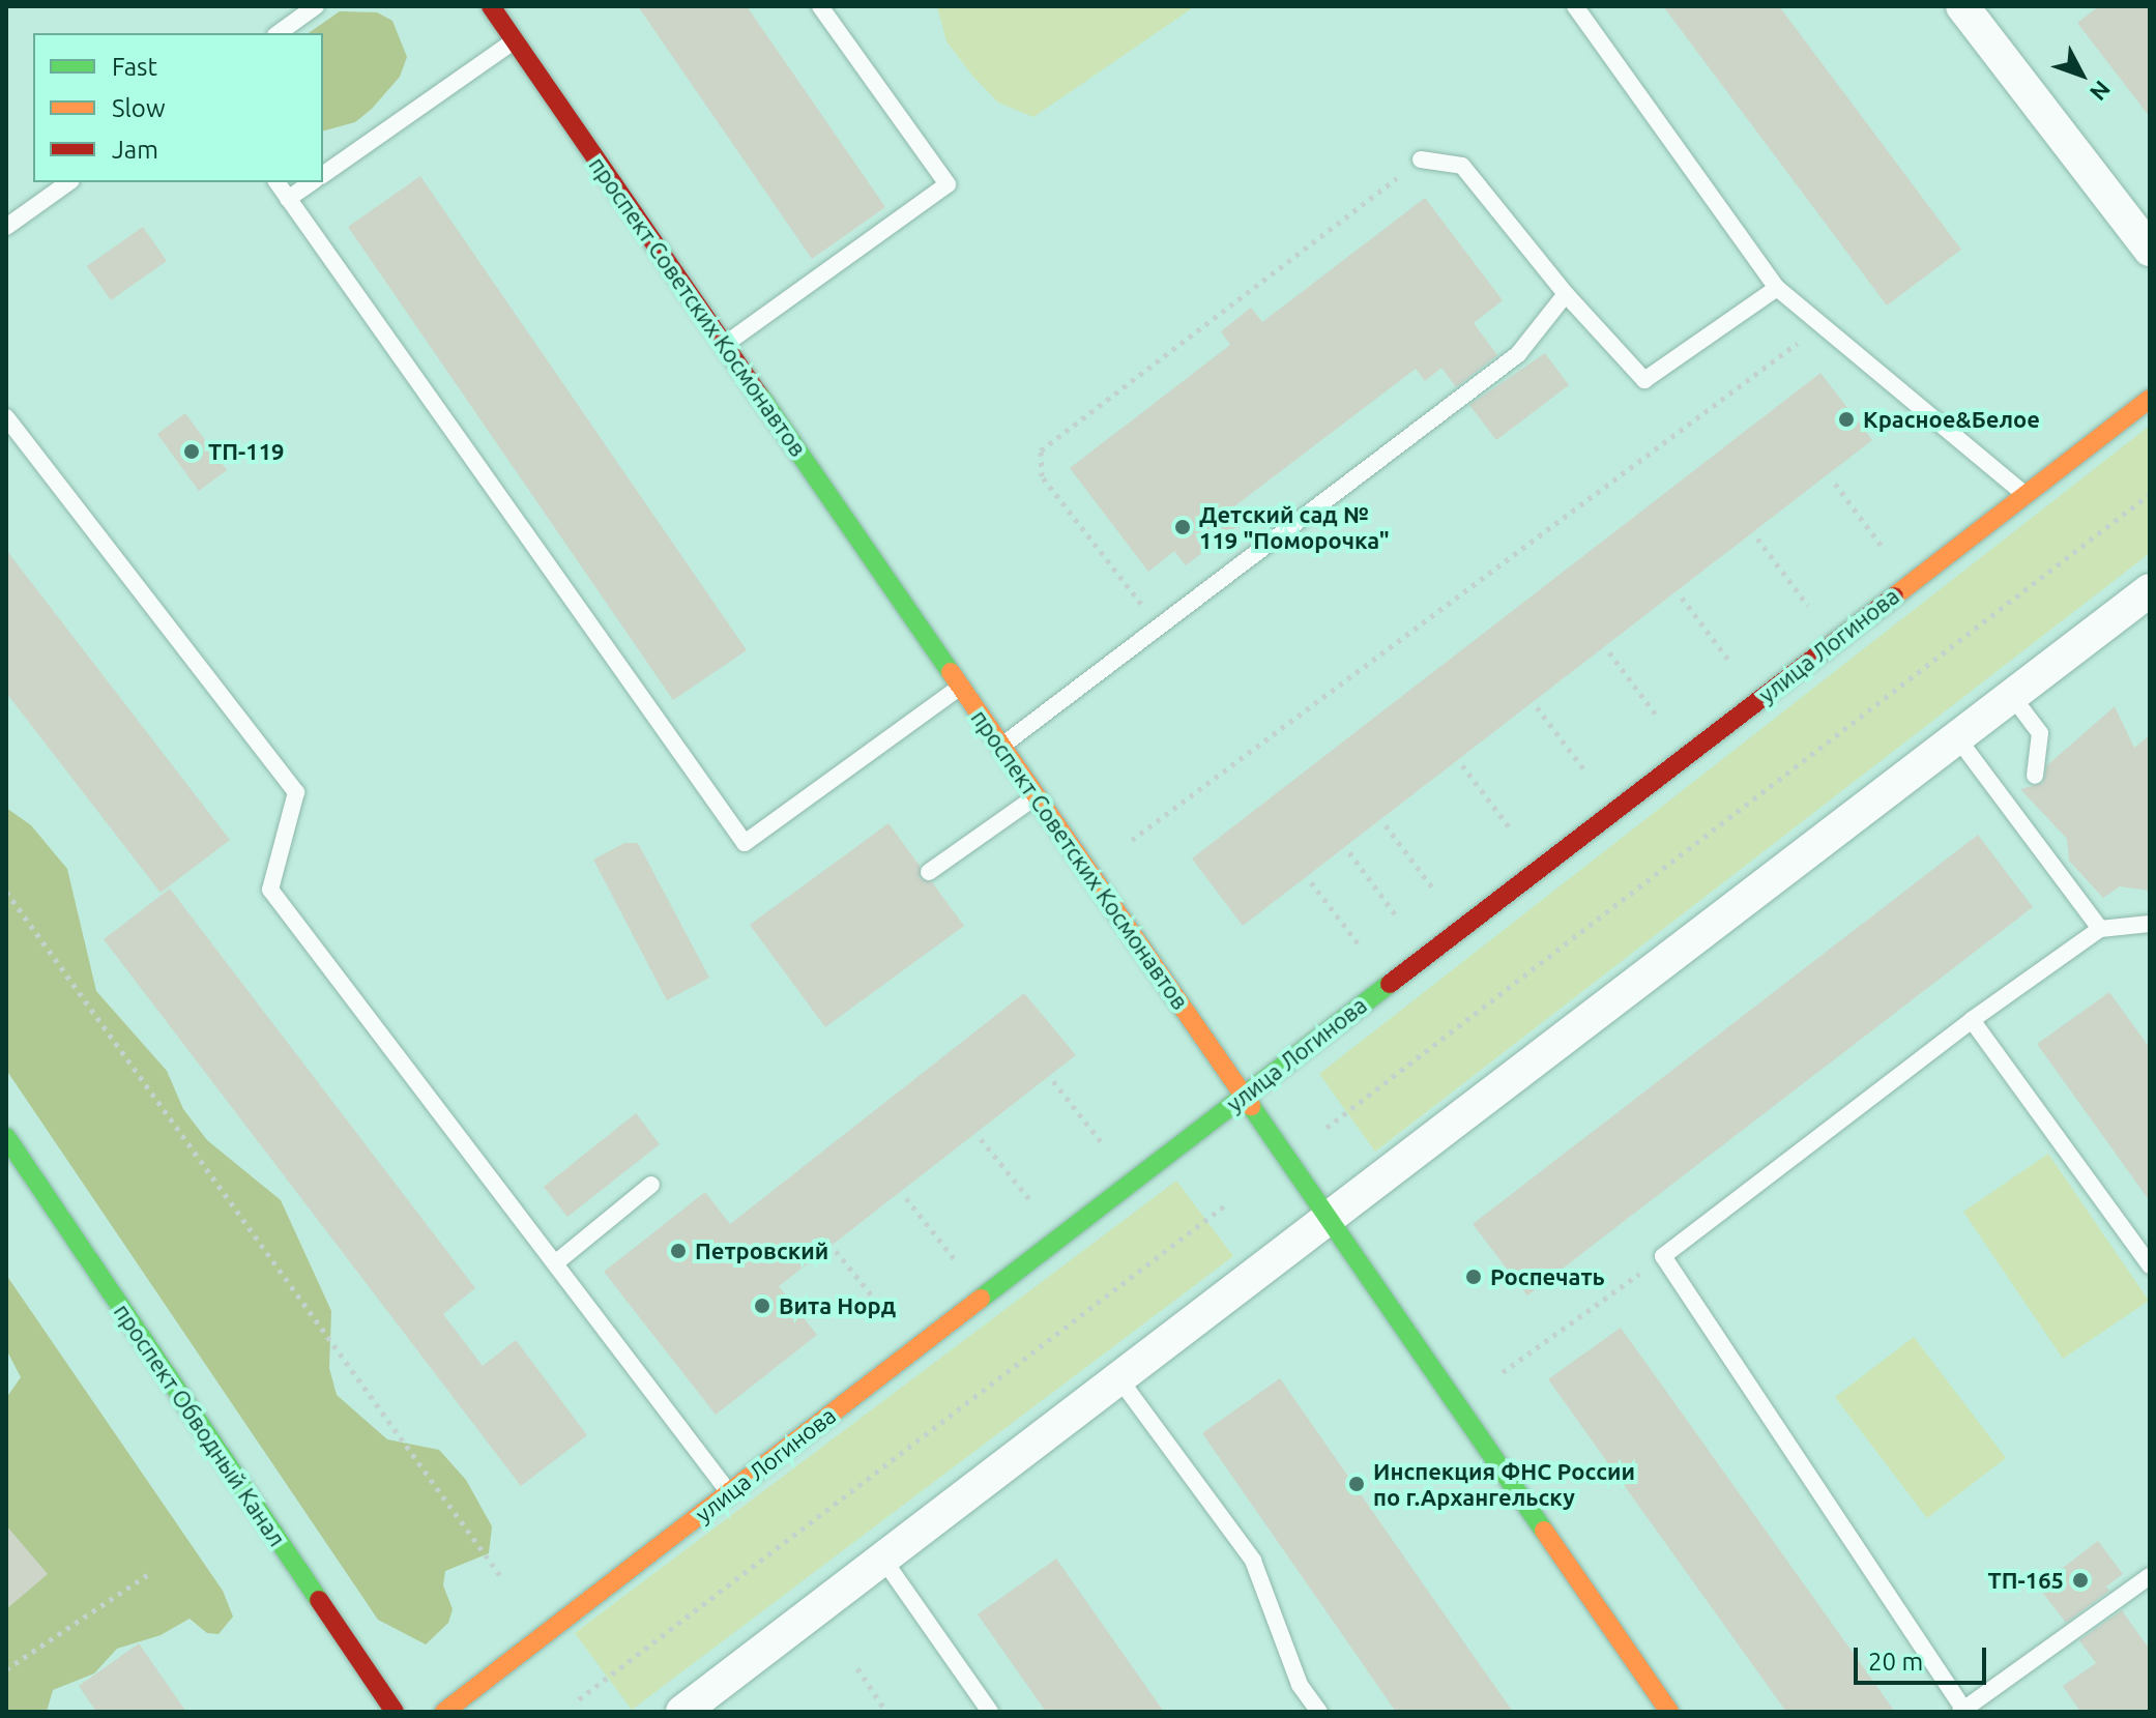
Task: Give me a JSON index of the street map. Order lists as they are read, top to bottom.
{
  "streets": {
    "main road": ["проспект Советских Космонавтов", "улица Логинова", "проспект Обводный Канал"]
  },
  "crossings": [
    ["проспект Советских Космонавтов", "улица Логинова"]
  ],
  "places": [
    "Красное&Белое",
    "ТП-119",
    "Детский сад № 119 \"Поморочка\"",
    "Петровский",
    "Роспечать",
    "Вита Норд",
    "Инспекция ФНС России по г.Архангельску",
    "ТП-165"
  ],
  "legend": ["Fast", "Slow", "Jam"],
  "scale_bar": "20 m",
  "north": "bottom right"
}
